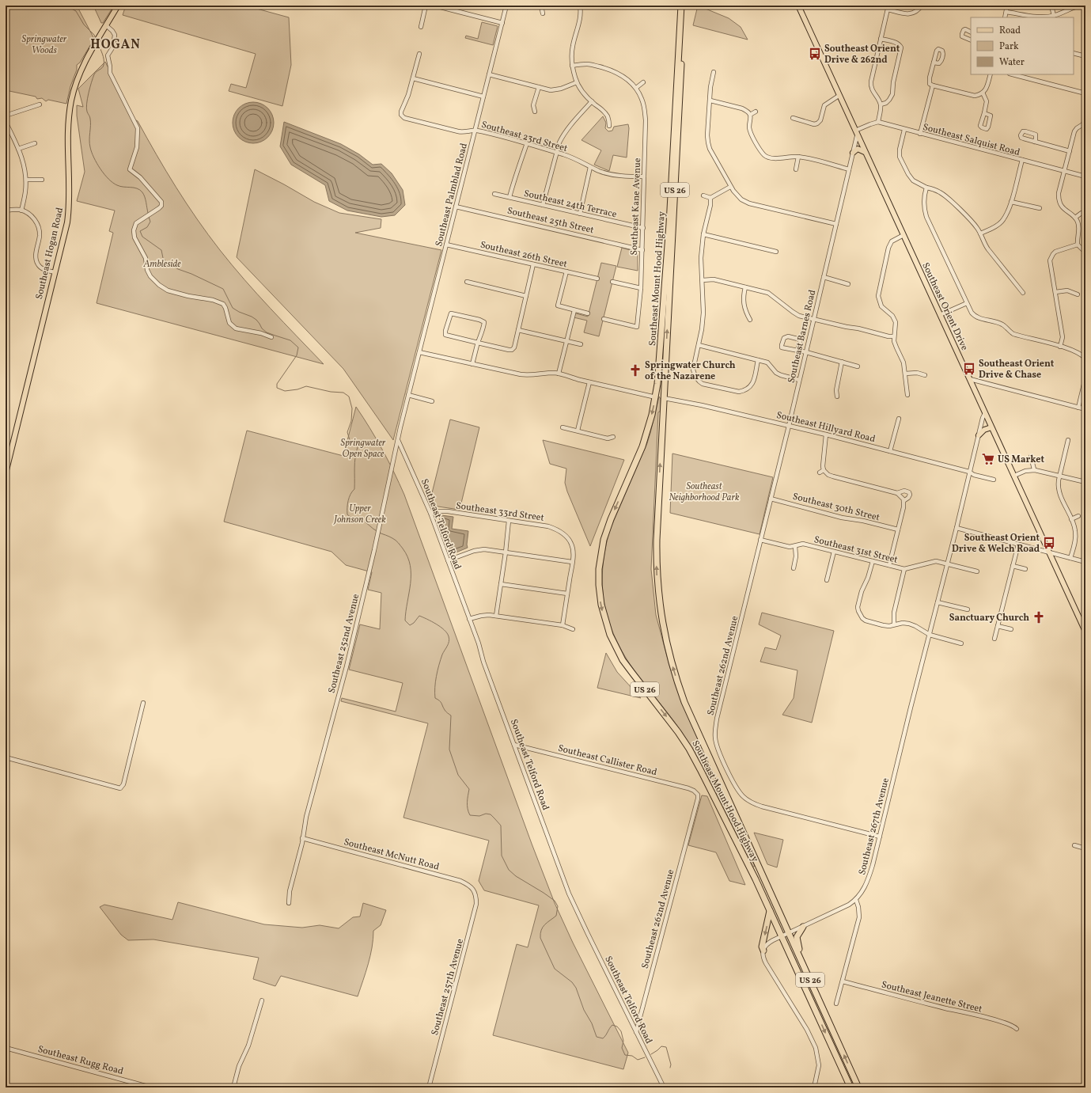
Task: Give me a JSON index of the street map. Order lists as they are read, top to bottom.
{
  "streets": {
    "highway": ["US 26", "Southeast Mount Hood Highway"],
    "main road": ["Southeast Hogan Road", "Southeast Orient Drive"],
    "street": [
      "Southeast 23rd Street",
      "Southeast Salquist Road",
      "Southeast Palmblad Road",
      "Southeast 24th Terrace",
      "Southeast Kane Avenue",
      "Southeast 25th Street",
      "Southeast 26th Street",
      "Southeast Barnes Road",
      "Southeast Hillyard Road",
      "Southeast 30th Street",
      "Southeast 33rd Street",
      "Southeast Telford Road",
      "Southeast 31st Street",
      "Southeast 252nd Avenue",
      "Southeast 262nd Avenue",
      "Southeast Callister Road",
      "Southeast 267th Avenue",
      "Southeast McNutt Road",
      "Southeast 257th Avenue",
      "Southeast Jeanette Street",
      "Southeast Rugg Road"
    ]
  },
  "crossings": [
    ["Southeast 23rd Street", "Southeast Palmblad Road"],
    ["Southeast 23rd Street", "Southeast Kane Avenue"],
    ["Southeast Palmblad Road", "Southeast 25th Street"],
    ["Southeast Palmblad Road", "Southeast 26th Street"],
    ["Southeast Palmblad Road", "Southeast 252nd Avenue"],
    ["Southeast 24th Terrace", "Southeast Kane Avenue"],
    ["Southeast Kane Avenue", "Southeast 25th Street"],
    ["Southeast Mount Hood Highway", "Southeast Hillyard Road"],
    ["Southeast Orient Drive", "Southeast Barnes Road"],
    ["Southeast Orient Drive", "Southeast 267th Avenue"],
    ["Southeast Barnes Road", "Southeast Hillyard Road"],
    ["Southeast Barnes Road", "Southeast 30th Street"],
    ["Southeast Barnes Road", "Southeast 31st Street"],
    ["Southeast Barnes Road", "Southeast 262nd Avenue"],
    ["Southeast Hillyard Road", "Southeast 267th Avenue"],
    ["Southeast 33rd Street", "Southeast Telford Road"],
    ["Southeast Telford Road", "Southeast 252nd Avenue"],
    ["Southeast Telford Road", "Southeast 262nd Avenue"],
    ["Southeast Telford Road", "Southeast Callister Road"],
    ["Southeast 31st Street", "Southeast 262nd Avenue"],
    ["Southeast 31st Street", "Southeast 267th Avenue"],
    ["Southeast 252nd Avenue", "Southeast McNutt Road"],
    ["Southeast 262nd Avenue", "Southeast Callister Road"],
    ["Southeast 262nd Avenue", "Southeast 267th Avenue"],
    ["Southeast McNutt Road", "Southeast 257th Avenue"]
  ],
  "districts": ["HOGAN"],
  "parks": [
    "Springwater Woods",
    "Ambleside",
    "Springwater Open Space",
    "Southeast Neighborhood Park",
    "Upper Johnson Creek"
  ],
  "places": {
    "bus stop": ["Southeast Orient Drive & 262nd", "Southeast Orient Drive & Chase", "Southeast Orient Drive & Welch Road"],
    "church": ["Springwater Church of the Nazarene", "Sanctuary Church"],
    "supermarket": ["US Market"]
  },
  "legend": ["Road", "Park", "Water"]
}
